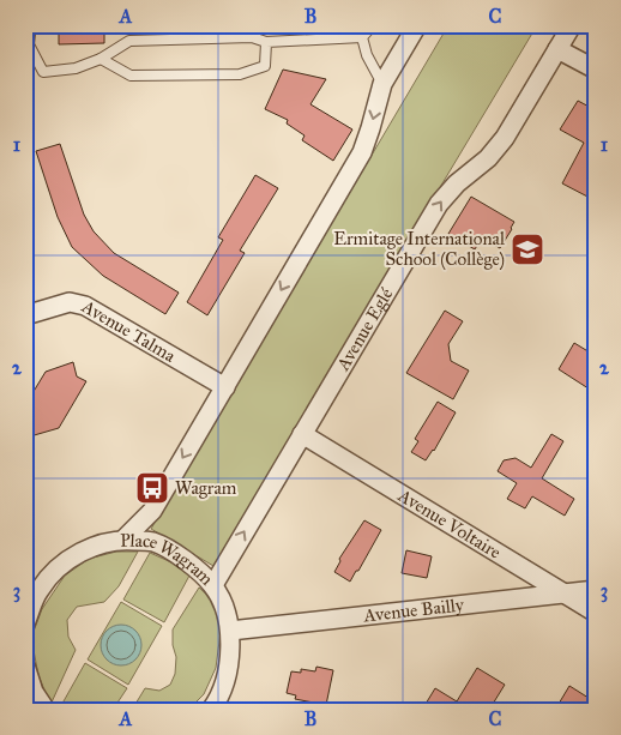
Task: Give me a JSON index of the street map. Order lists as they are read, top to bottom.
{
  "streets": {
    "street": [
      "Avenue Eglé",
      "Avenue Talma",
      "Avenue Voltaire",
      "Place Wagram",
      "Avenue Bailly"
    ]
  },
  "crossings": [
    ["Avenue Eglé", "Avenue Voltaire"],
    ["Avenue Eglé", "Place Wagram"],
    ["Avenue Voltaire", "Avenue Bailly"],
    ["Place Wagram", "Avenue Bailly"]
  ],
  "places": {
    "school or university": ["Ermitage International School (Collège)"],
    "bus stop": ["Wagram"]
  },
  "grid": {
    "columns": ["A", "B", "C"],
    "rows": ["1", "2", "3"]
  }
}
